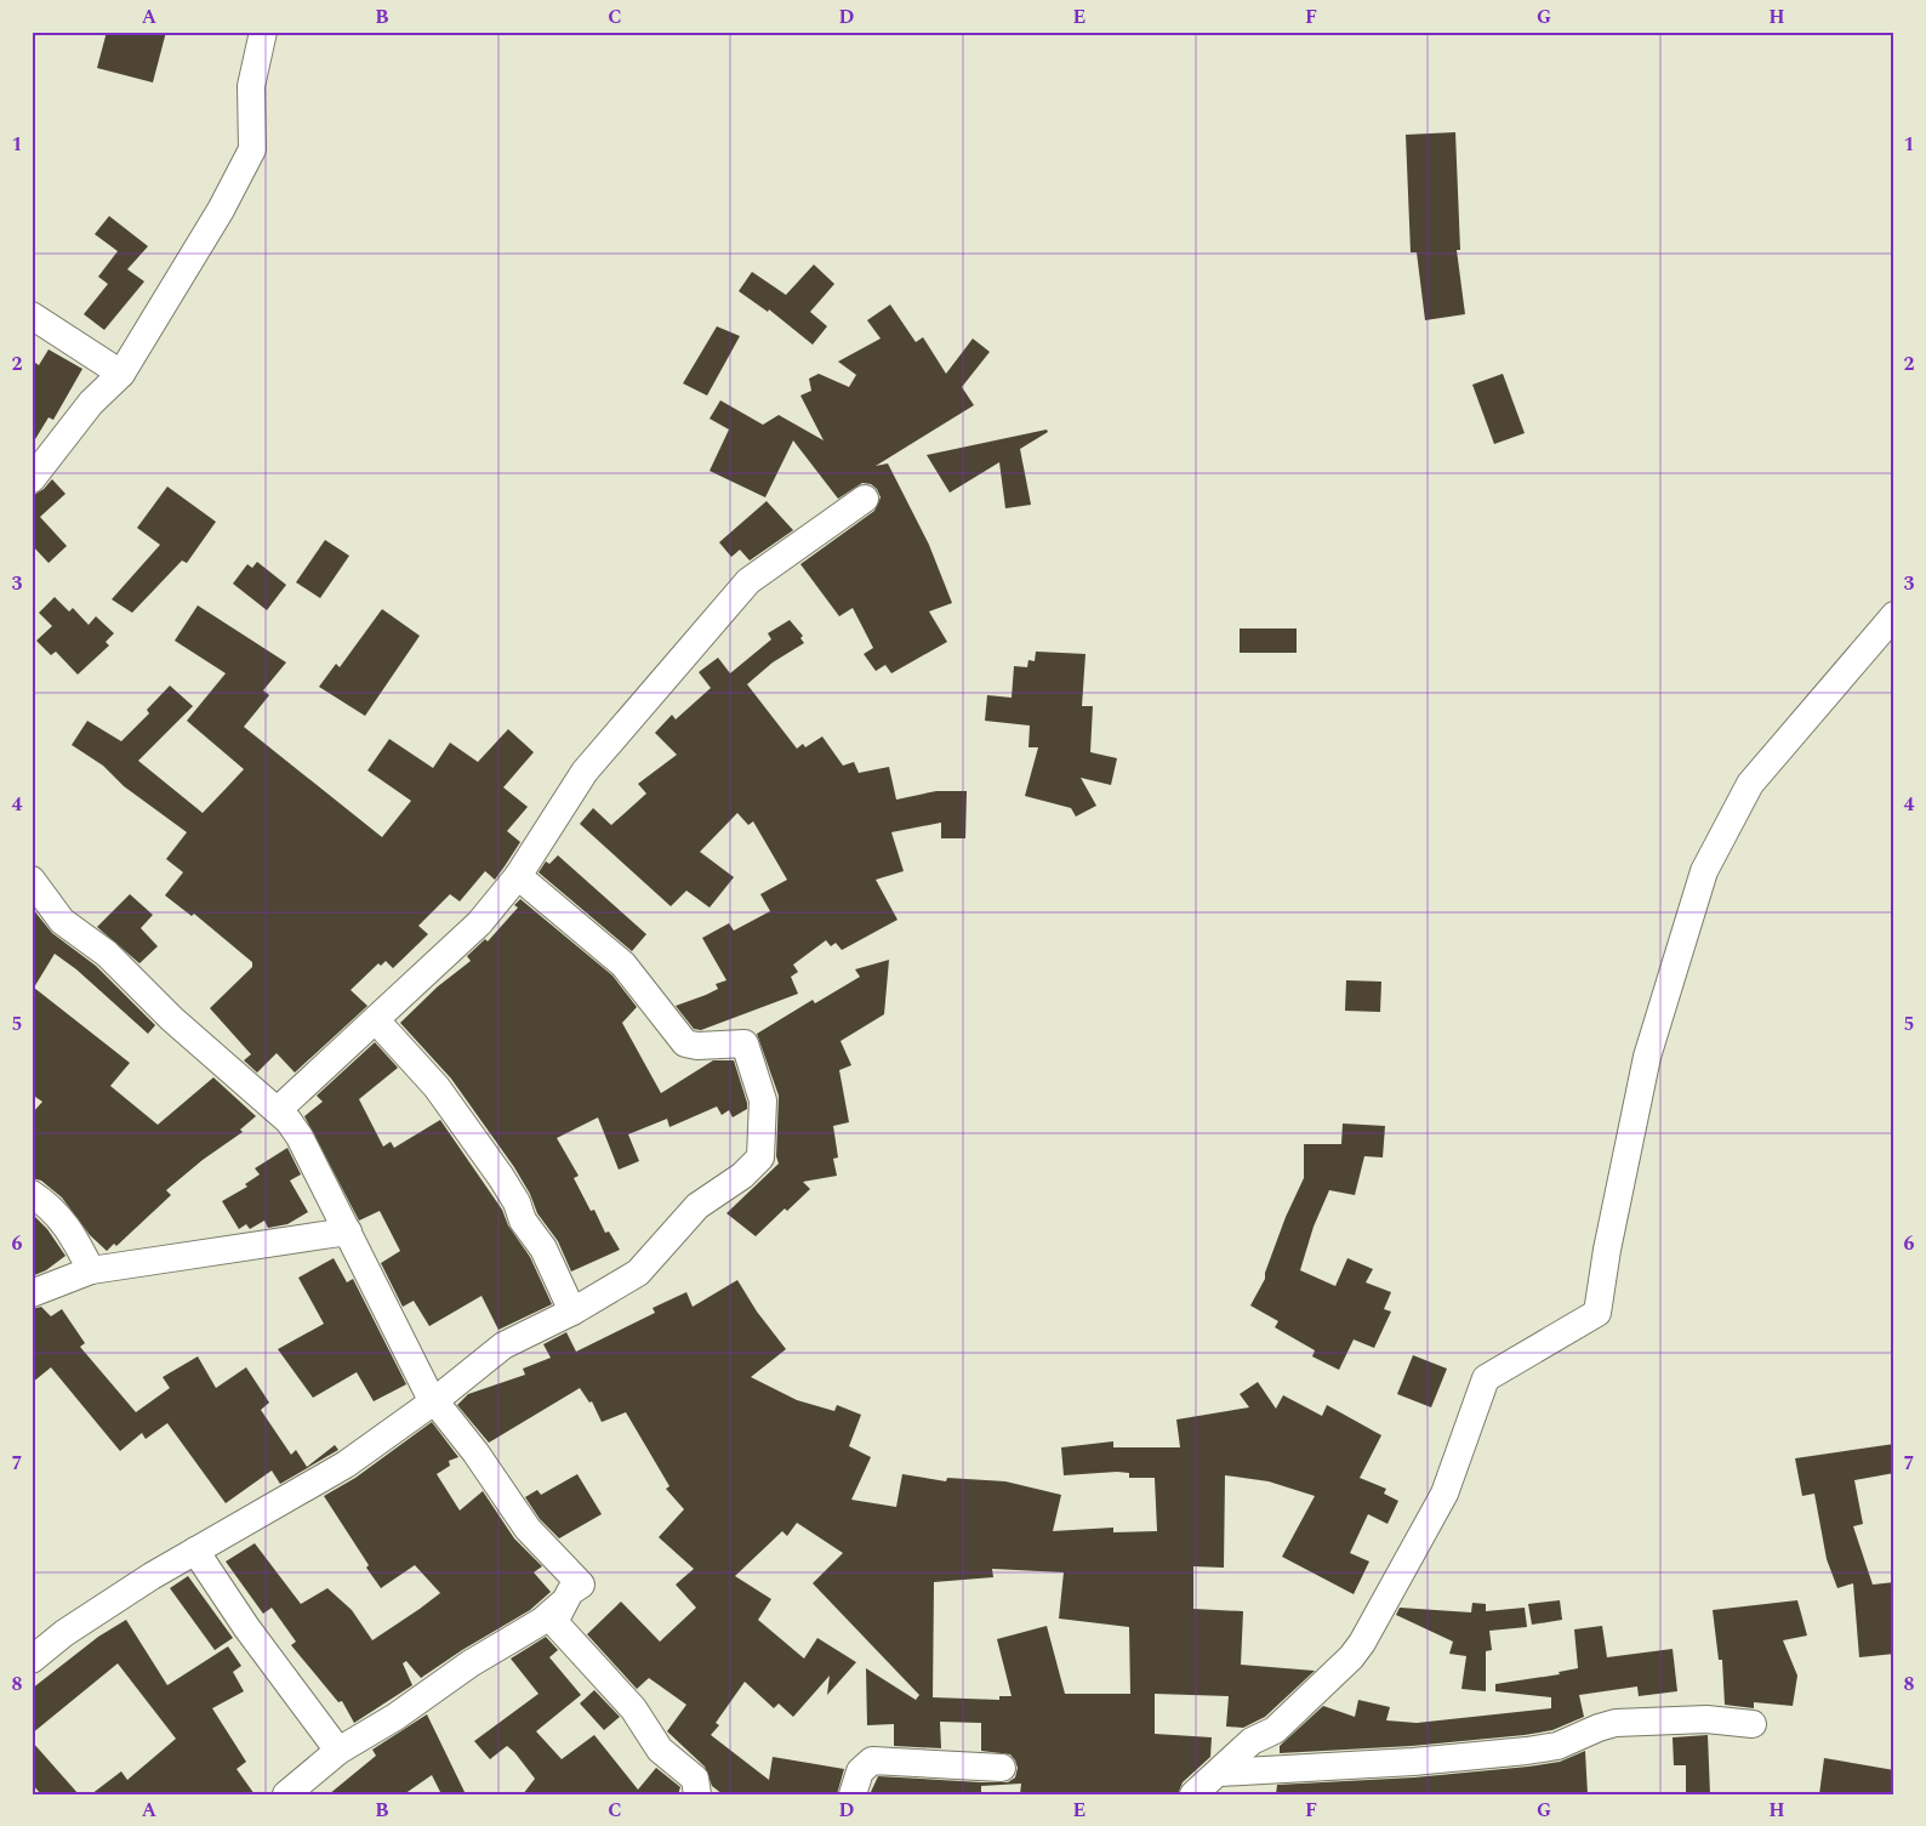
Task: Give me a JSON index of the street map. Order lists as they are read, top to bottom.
{
  "grid": {
    "columns": [
      "A",
      "B",
      "C",
      "D",
      "E",
      "F",
      "G",
      "H"
    ],
    "rows": [
      "1",
      "2",
      "3",
      "4",
      "5",
      "6",
      "7",
      "8"
    ]
  }
}
